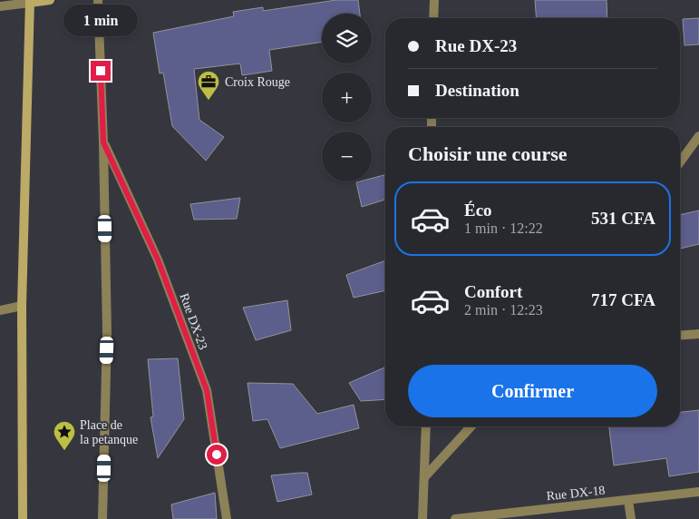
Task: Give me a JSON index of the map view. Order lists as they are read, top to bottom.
{
  "streets": {
    "street": ["Rue DX-23", "Rue DX-18"]
  },
  "places": {
    "office": ["Croix Rouge"],
    "place": ["Place de la petanque"]
  },
  "page": {
    "bubble": "1 min",
    "map_buttons": ["+", "−"],
    "banner": ["Rue DX-23", "Destination"],
    "heading": "Choisir une course",
    "list": [
      {
        "name": "Éco",
        "note": "1 min · 12:22",
        "value": "531 CFA"
      },
      {
        "name": "Confort",
        "note": "2 min · 12:23",
        "value": "717 CFA"
      }
    ],
    "buttons": "Confirmer"
  }
}
